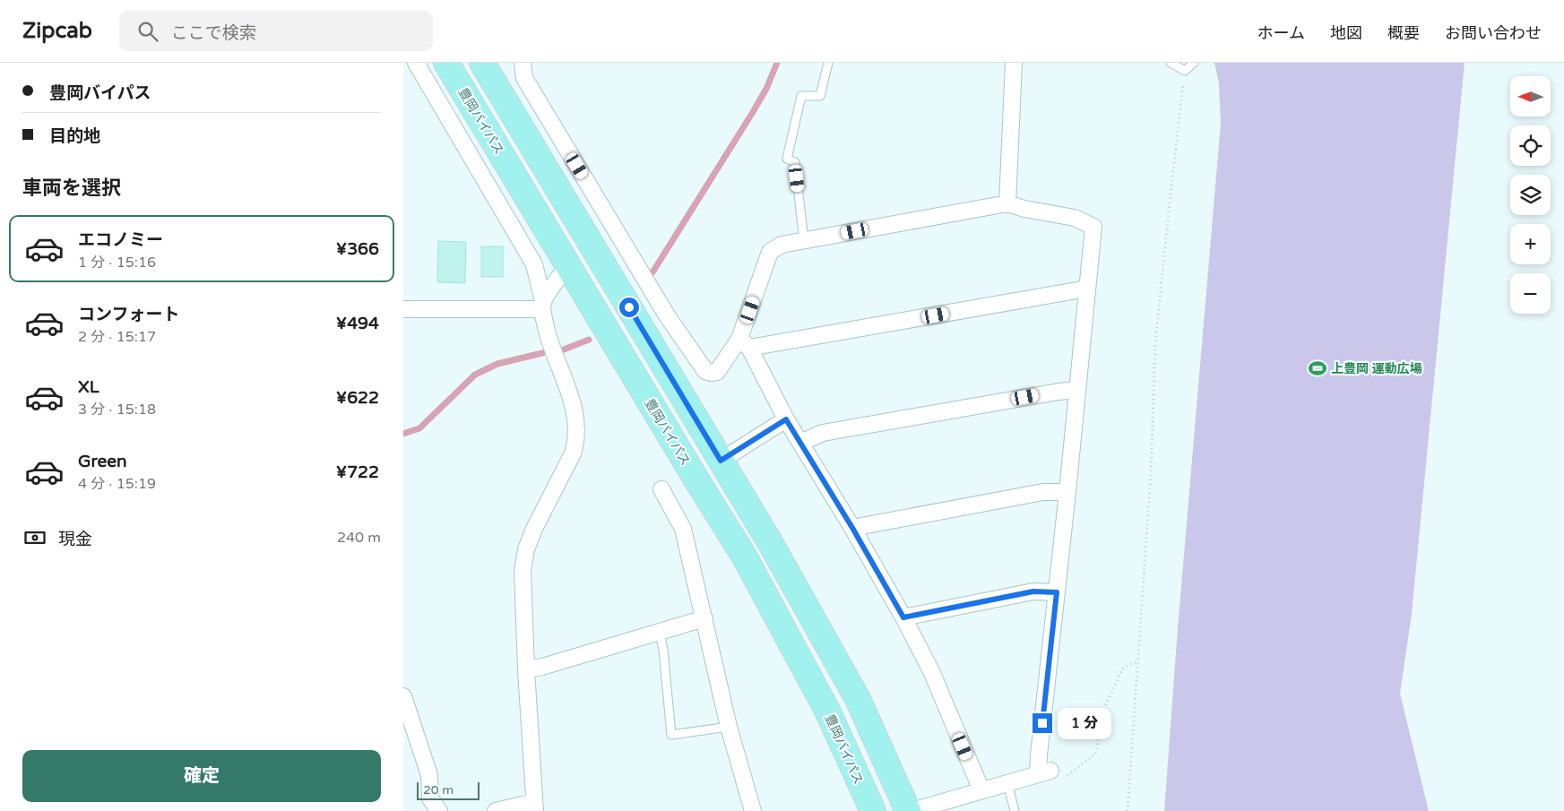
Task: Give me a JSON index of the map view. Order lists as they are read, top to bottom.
{
  "streets": {
    "highway": ["豊岡バイパス"]
  },
  "places": {
    "sports": ["上豊岡 運動広場"]
  },
  "scale_bar": "20 m",
  "north": "left",
  "page": {
    "header": "Zipcab",
    "search": "ここで検索",
    "nav": [
      "ホーム",
      "地図",
      "概要",
      "お問い合わせ"
    ],
    "banner": ["豊岡バイパス", "目的地"],
    "map_buttons": ["+", "−"],
    "heading": "車両を選択",
    "list": [
      {
        "name": "エコノミー",
        "note": "1 分 · 15:16",
        "value": "¥366"
      },
      {
        "name": "コンフォート",
        "note": "2 分 · 15:17",
        "value": "¥494"
      },
      {
        "name": "XL",
        "note": "3 分 · 15:18",
        "value": "¥622"
      },
      {
        "name": "Green",
        "note": "4 分 · 15:19",
        "value": "¥722"
      }
    ],
    "pay": ["現金", "240 m"],
    "bubble": "1 分",
    "buttons": "確定",
    "scale": "20 m"
  }
}
